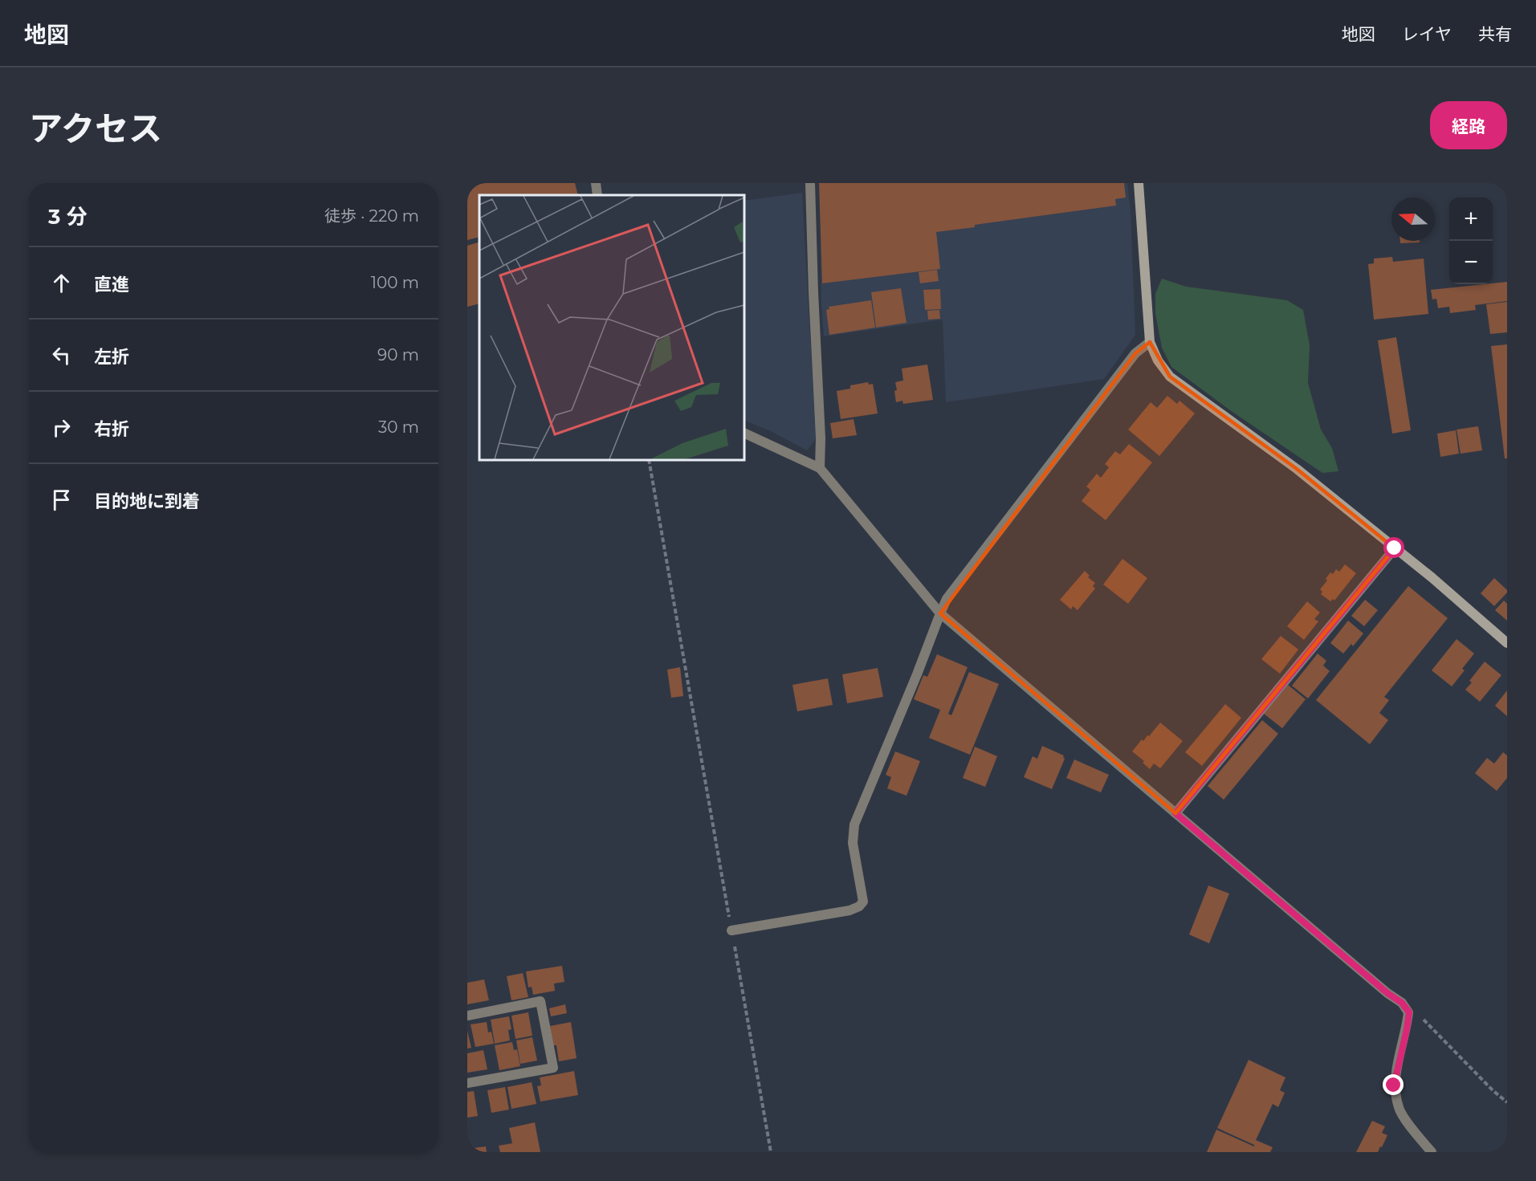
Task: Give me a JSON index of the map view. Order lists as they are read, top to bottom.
{
  "north": "left",
  "page": {
    "header": "地図",
    "nav": ["地図", "レイヤ", "共有"],
    "title": "アクセス",
    "buttons": "経路",
    "heading": ["3 分", "徒歩 · 220 m"],
    "map_buttons": ["+", "−"],
    "list": [
      ["直進", "100 m"],
      ["左折", "90 m"],
      ["右折", "30 m"],
      "目的地に到着"
    ]
  }
}
